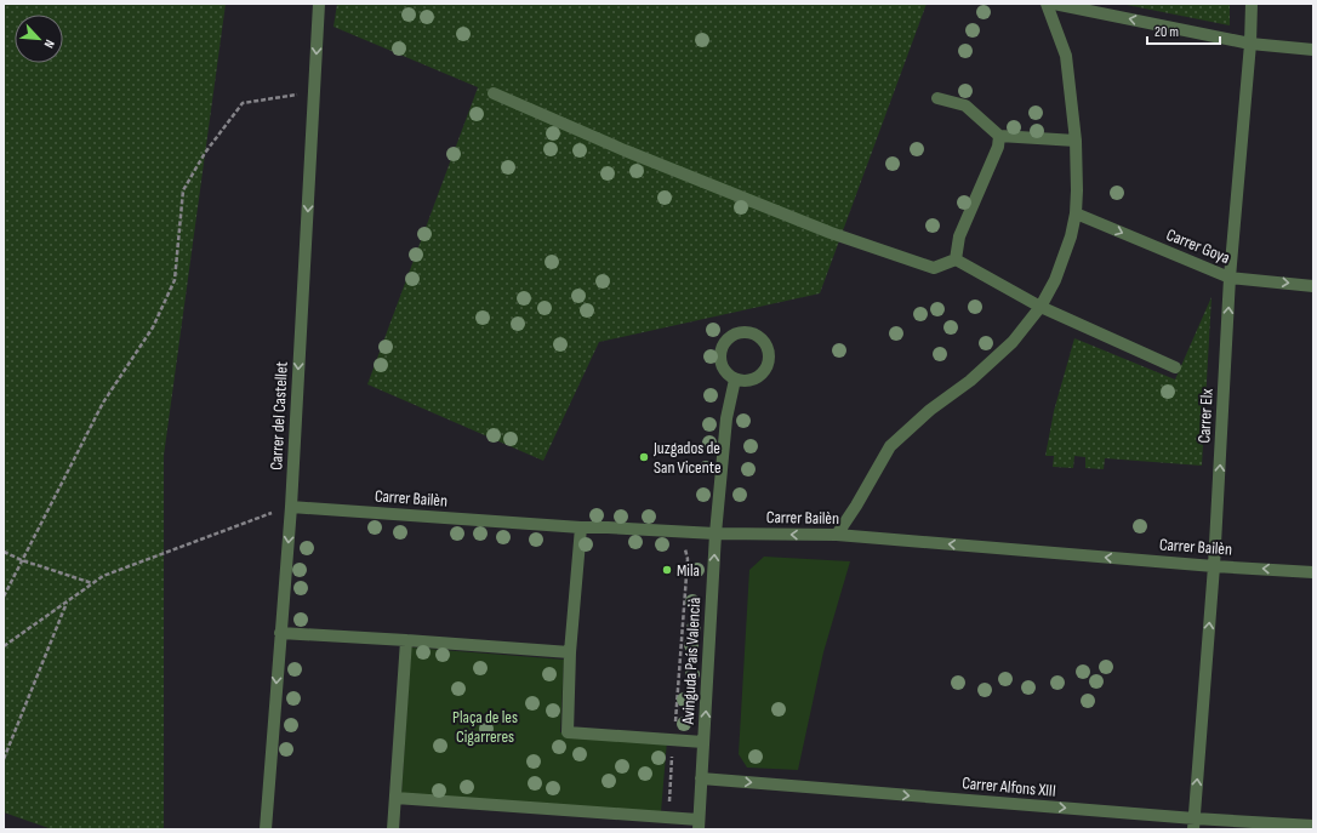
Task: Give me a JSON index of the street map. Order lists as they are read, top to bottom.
{
  "streets": {
    "street": [
      "Carrer Goya",
      "Carrer del Castellet",
      "Carrer Elx",
      "Carrer Bailèn",
      "Avinguda País Valencià",
      "Carrer Alfons XIII"
    ]
  },
  "crossings": [
    ["Carrer Goya", "Carrer Elx"],
    ["Carrer del Castellet", "Carrer Bailèn"],
    ["Carrer Elx", "Carrer Bailèn"],
    ["Carrer Elx", "Carrer Alfons XIII"],
    ["Carrer Bailèn", "Avinguda País Valencià"],
    ["Avinguda País Valencià", "Carrer Alfons XIII"]
  ],
  "one_way": [
    "Carrer del Castellet",
    "Carrer Elx",
    "Carrer Bailèn",
    "Avinguda País Valencià",
    "Carrer Alfons XIII"
  ],
  "parks": ["Plaça de les Cigarreres"],
  "places": ["Juzgados de San Vicente", "Mila"],
  "scale_bar": "20 m",
  "north": "bottom right"
}
